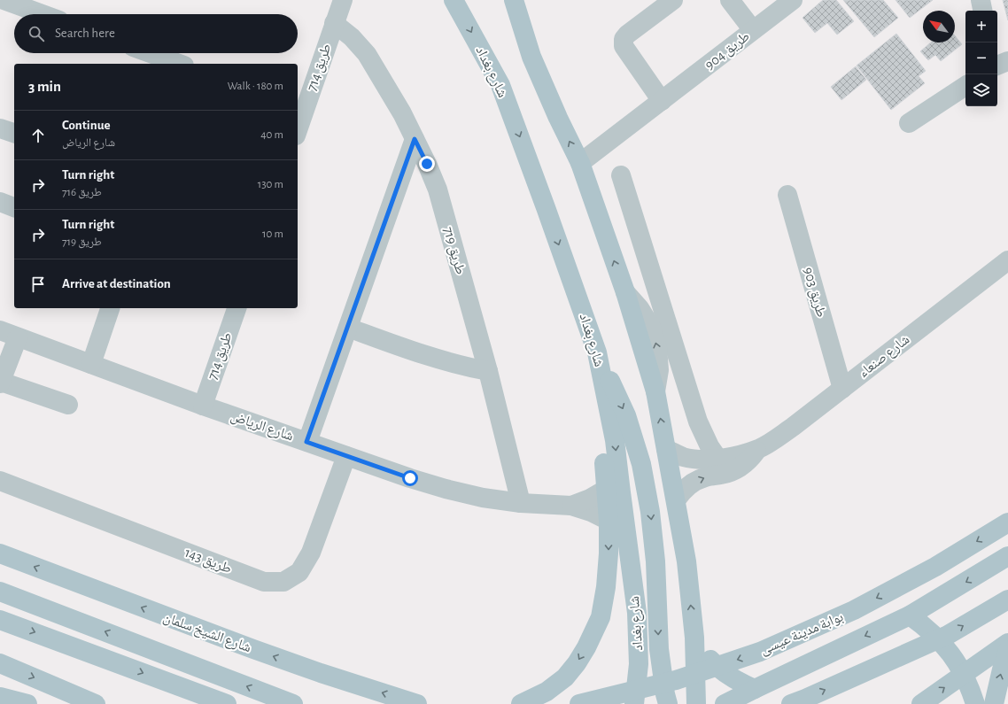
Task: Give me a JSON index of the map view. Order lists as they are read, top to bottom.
{
  "streets": {
    "main road": ["شارع بغداد", "شارع الشيخ سلمان", "بوابة مدينة عيسى"],
    "street": [
      "طريق 904",
      "طريق 714",
      "طريق 719",
      "طريق 903",
      "شارع صنعاء",
      "شارع الرياض",
      "طريق 143"
    ]
  },
  "crossings": [
    ["طريق 714", "طريق 719"],
    ["طريق 714", "شارع الرياض"],
    ["طريق 719", "شارع الرياض"],
    ["طريق 903", "شارع صنعاء"],
    ["شارع الرياض", "طريق 143"]
  ],
  "north": "top left",
  "page": {
    "map_buttons": ["+", "−"],
    "search": "Search here",
    "heading": ["3 min", "Walk · 180 m"],
    "list": [
      ["Continue", "شارع الرياض", "40 m"],
      ["Turn right", "طريق 716", "130 m"],
      ["Turn right", "طريق 719", "10 m"],
      "Arrive at destination"
    ]
  }
}
